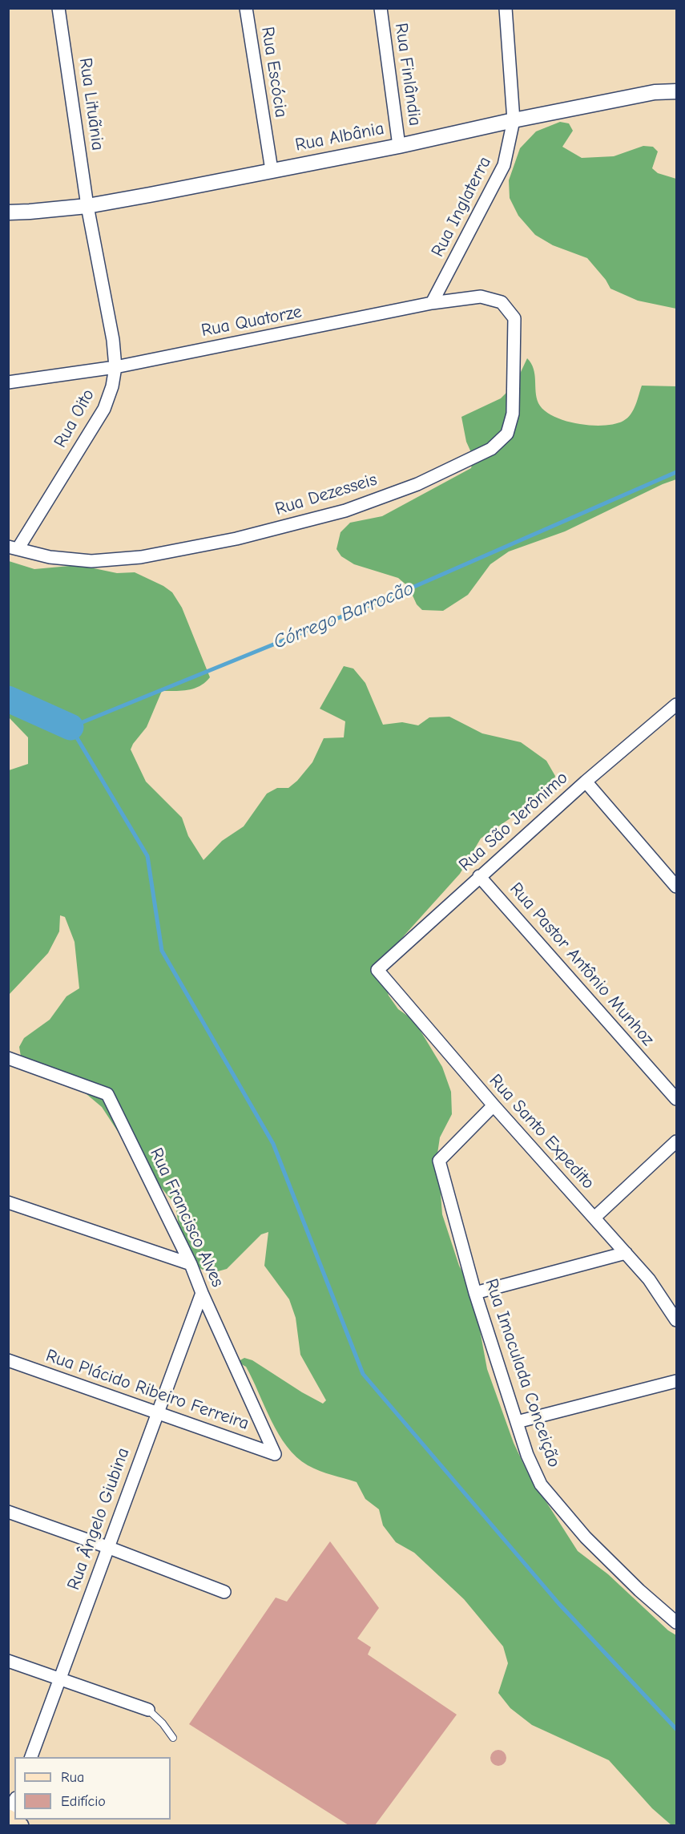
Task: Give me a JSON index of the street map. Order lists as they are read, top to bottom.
{
  "streets": {
    "street": [
      "Rua Escócia",
      "Rua Finlândia",
      "Rua Lituãnia",
      "Rua Albânia",
      "Rua Inglaterra",
      "Rua Quatorze",
      "Rua Oito",
      "Rua Dezesseis",
      "Rua São Jerônimo",
      "Rua Pastor Antônio Munhoz",
      "Rua Santo Expedito",
      "Rua Francisco Alves",
      "Rua Imaculada Conceição",
      "Rua Plácido Ribeiro Ferreira",
      "Rua Ângelo Giubina"
    ]
  },
  "crossings": [
    ["Rua Escócia", "Rua Albânia"],
    ["Rua Finlândia", "Rua Albânia"],
    ["Rua Lituãnia", "Rua Albânia"],
    ["Rua Lituãnia", "Rua Oito"],
    ["Rua Albânia", "Rua Inglaterra"],
    ["Rua Albânia", "Rua Oito"],
    ["Rua Inglaterra", "Rua Quatorze"],
    ["Rua Quatorze", "Rua Oito"],
    ["Rua Quatorze", "Rua Dezesseis"],
    ["Rua Oito", "Rua Dezesseis"],
    ["Rua São Jerônimo", "Rua Pastor Antônio Munhoz"],
    ["Rua São Jerônimo", "Rua Santo Expedito"],
    ["Rua Santo Expedito", "Rua Imaculada Conceição"],
    ["Rua Francisco Alves", "Rua Plácido Ribeiro Ferreira"],
    ["Rua Francisco Alves", "Rua Ângelo Giubina"],
    ["Rua Plácido Ribeiro Ferreira", "Rua Ângelo Giubina"]
  ],
  "water": ["Córrego Barrocão"],
  "legend": ["Rua", "Edifício"]
}
